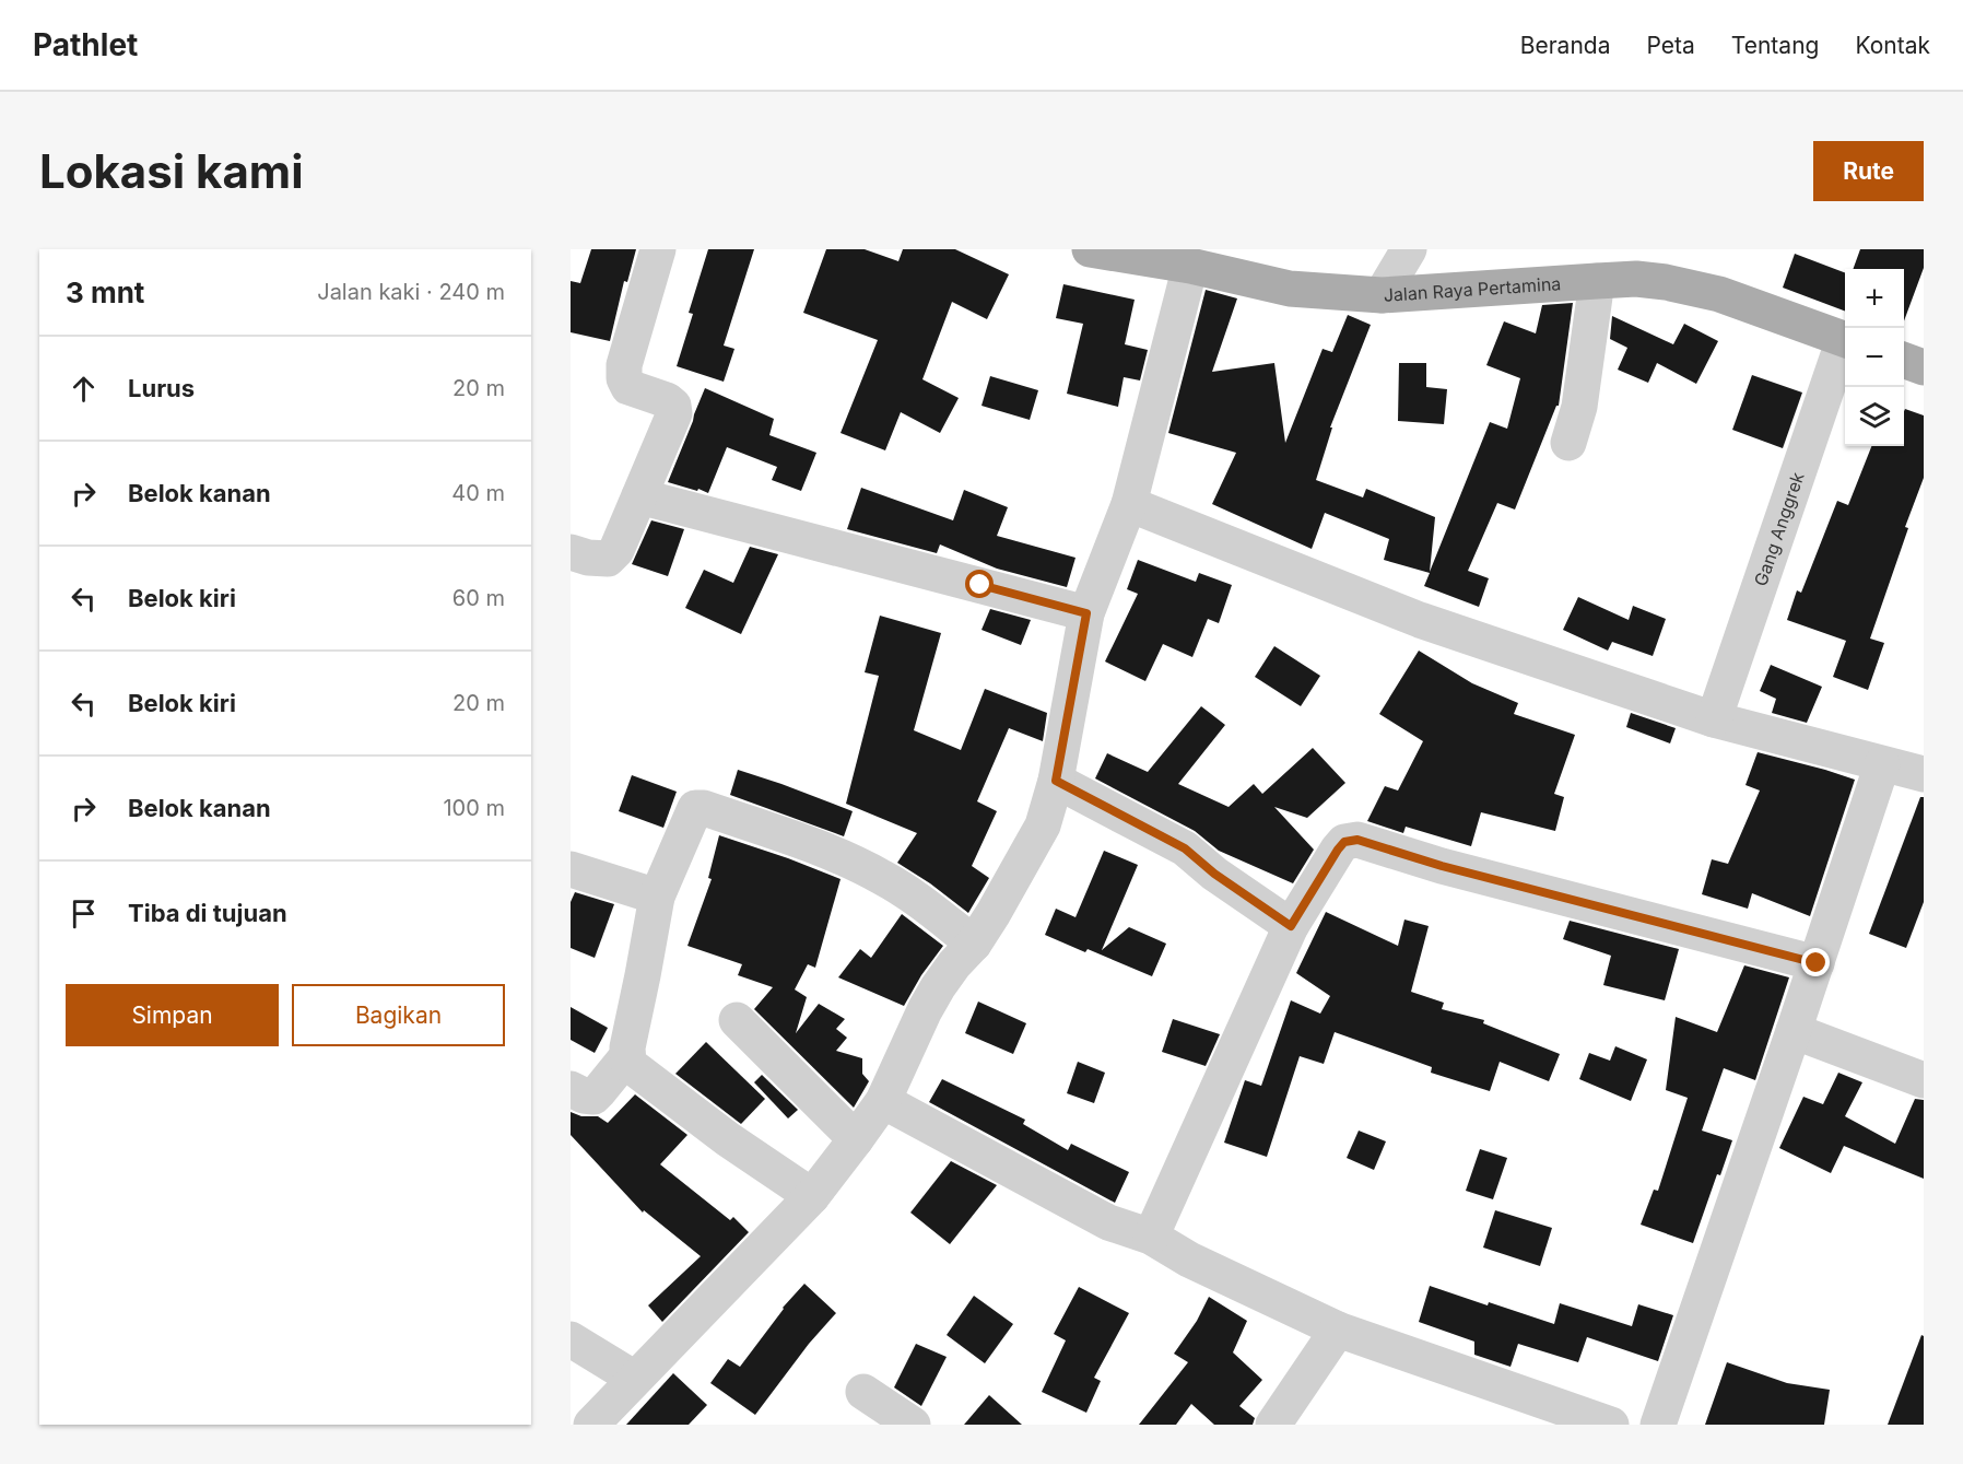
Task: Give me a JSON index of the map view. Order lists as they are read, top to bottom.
{
  "streets": {
    "main road": ["Jalan Raya Pertamina"],
    "street": ["Gang Anggrek"]
  },
  "page": {
    "header": "Pathlet",
    "nav": [
      "Beranda",
      "Peta",
      "Tentang",
      "Kontak"
    ],
    "buttons": [
      "Rute",
      ["Simpan", "Bagikan"]
    ],
    "title": "Lokasi kami",
    "heading": ["3 mnt", "Jalan kaki · 240 m"],
    "map_buttons": ["+", "−"],
    "list": [
      ["Lurus", "20 m"],
      ["Belok kanan", "40 m"],
      ["Belok kiri", "60 m"],
      ["Belok kiri", "20 m"],
      ["Belok kanan", "100 m"],
      "Tiba di tujuan"
    ]
  }
}
